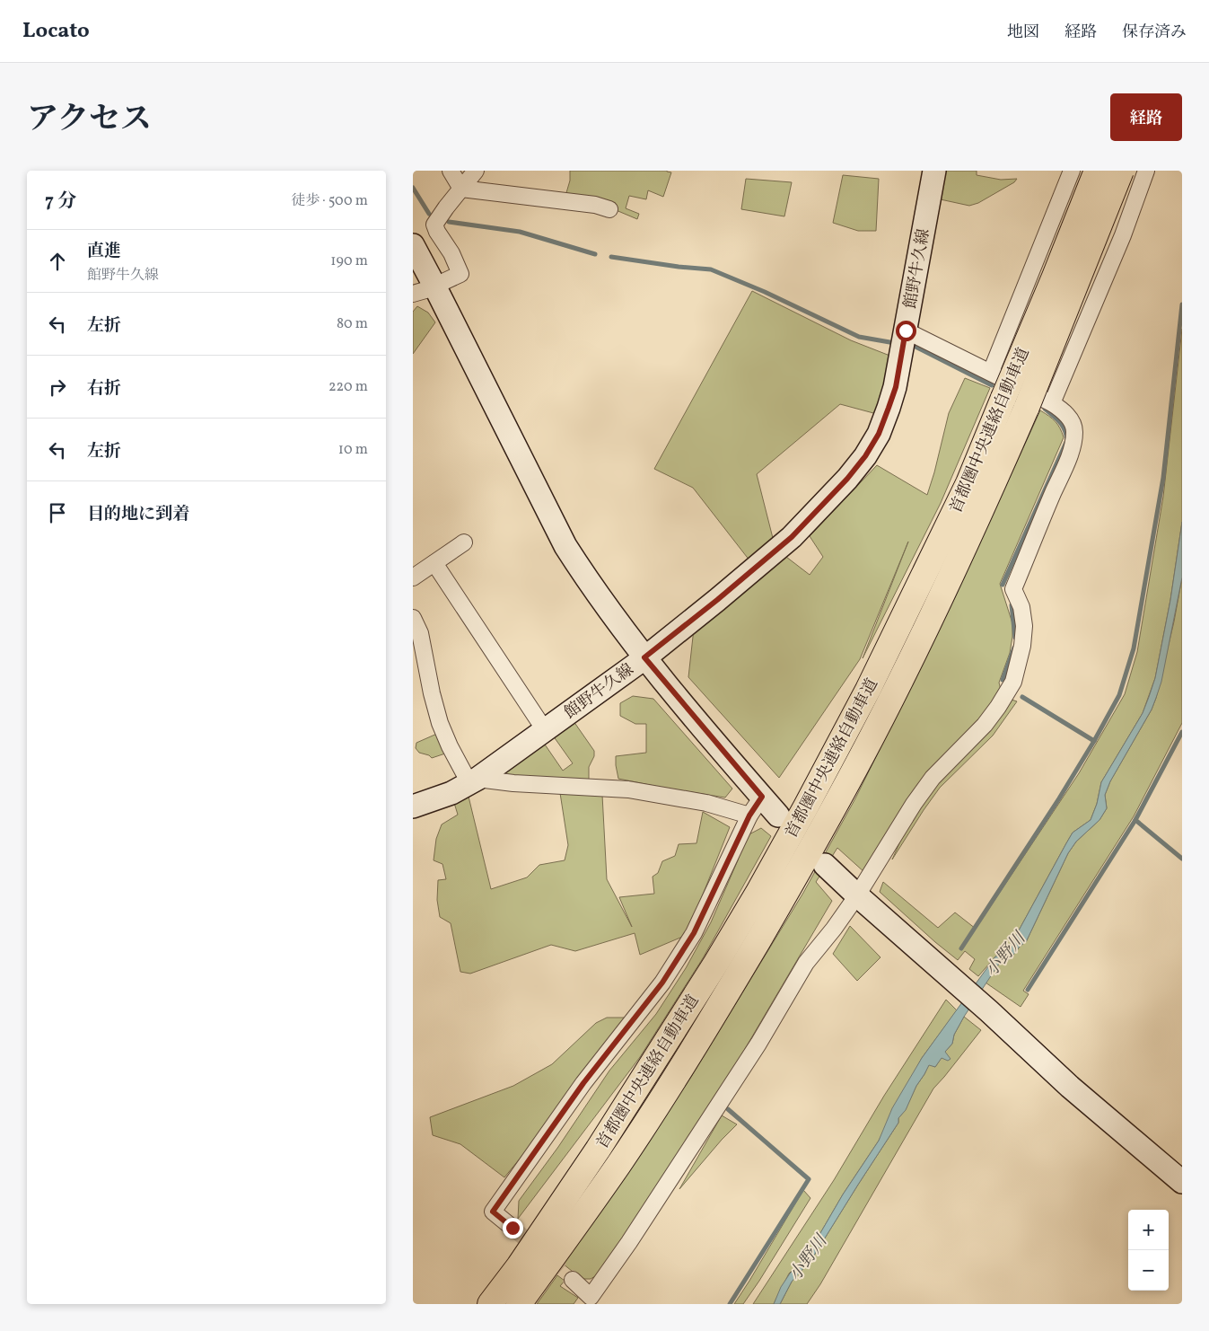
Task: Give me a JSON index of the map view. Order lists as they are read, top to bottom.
{
  "streets": {
    "highway": ["首都圏中央連絡自動車道"],
    "street": ["館野牛久線"]
  },
  "water": ["小野川"],
  "page": {
    "header": "Locato",
    "nav": ["地図", "経路", "保存済み"],
    "title": "アクセス",
    "buttons": "経路",
    "heading": ["7 分", "徒歩 · 500 m"],
    "list": [
      ["直進", "館野牛久線", "190 m"],
      ["左折", "80 m"],
      ["右折", "220 m"],
      ["左折", "10 m"],
      "目的地に到着"
    ],
    "map_buttons": ["+", "−"]
  }
}
